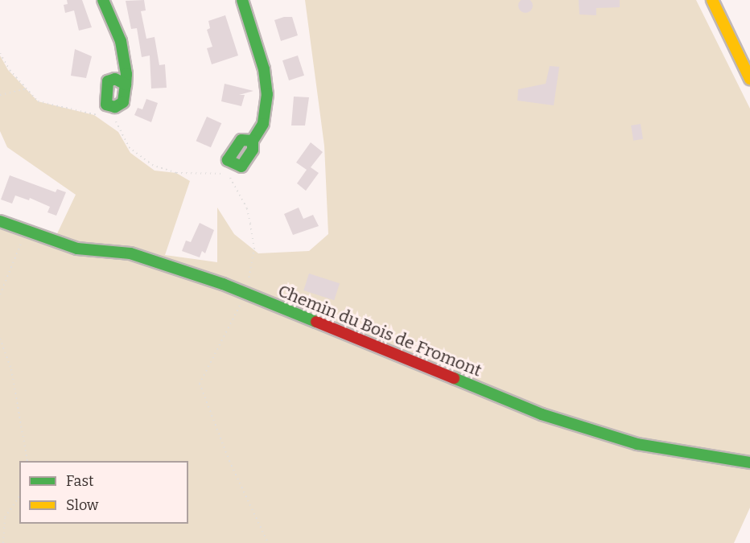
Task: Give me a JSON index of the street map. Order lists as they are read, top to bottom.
{
  "streets": {
    "street": ["Chemin du Bois de Fromont"]
  },
  "legend": ["Fast", "Slow"]
}
